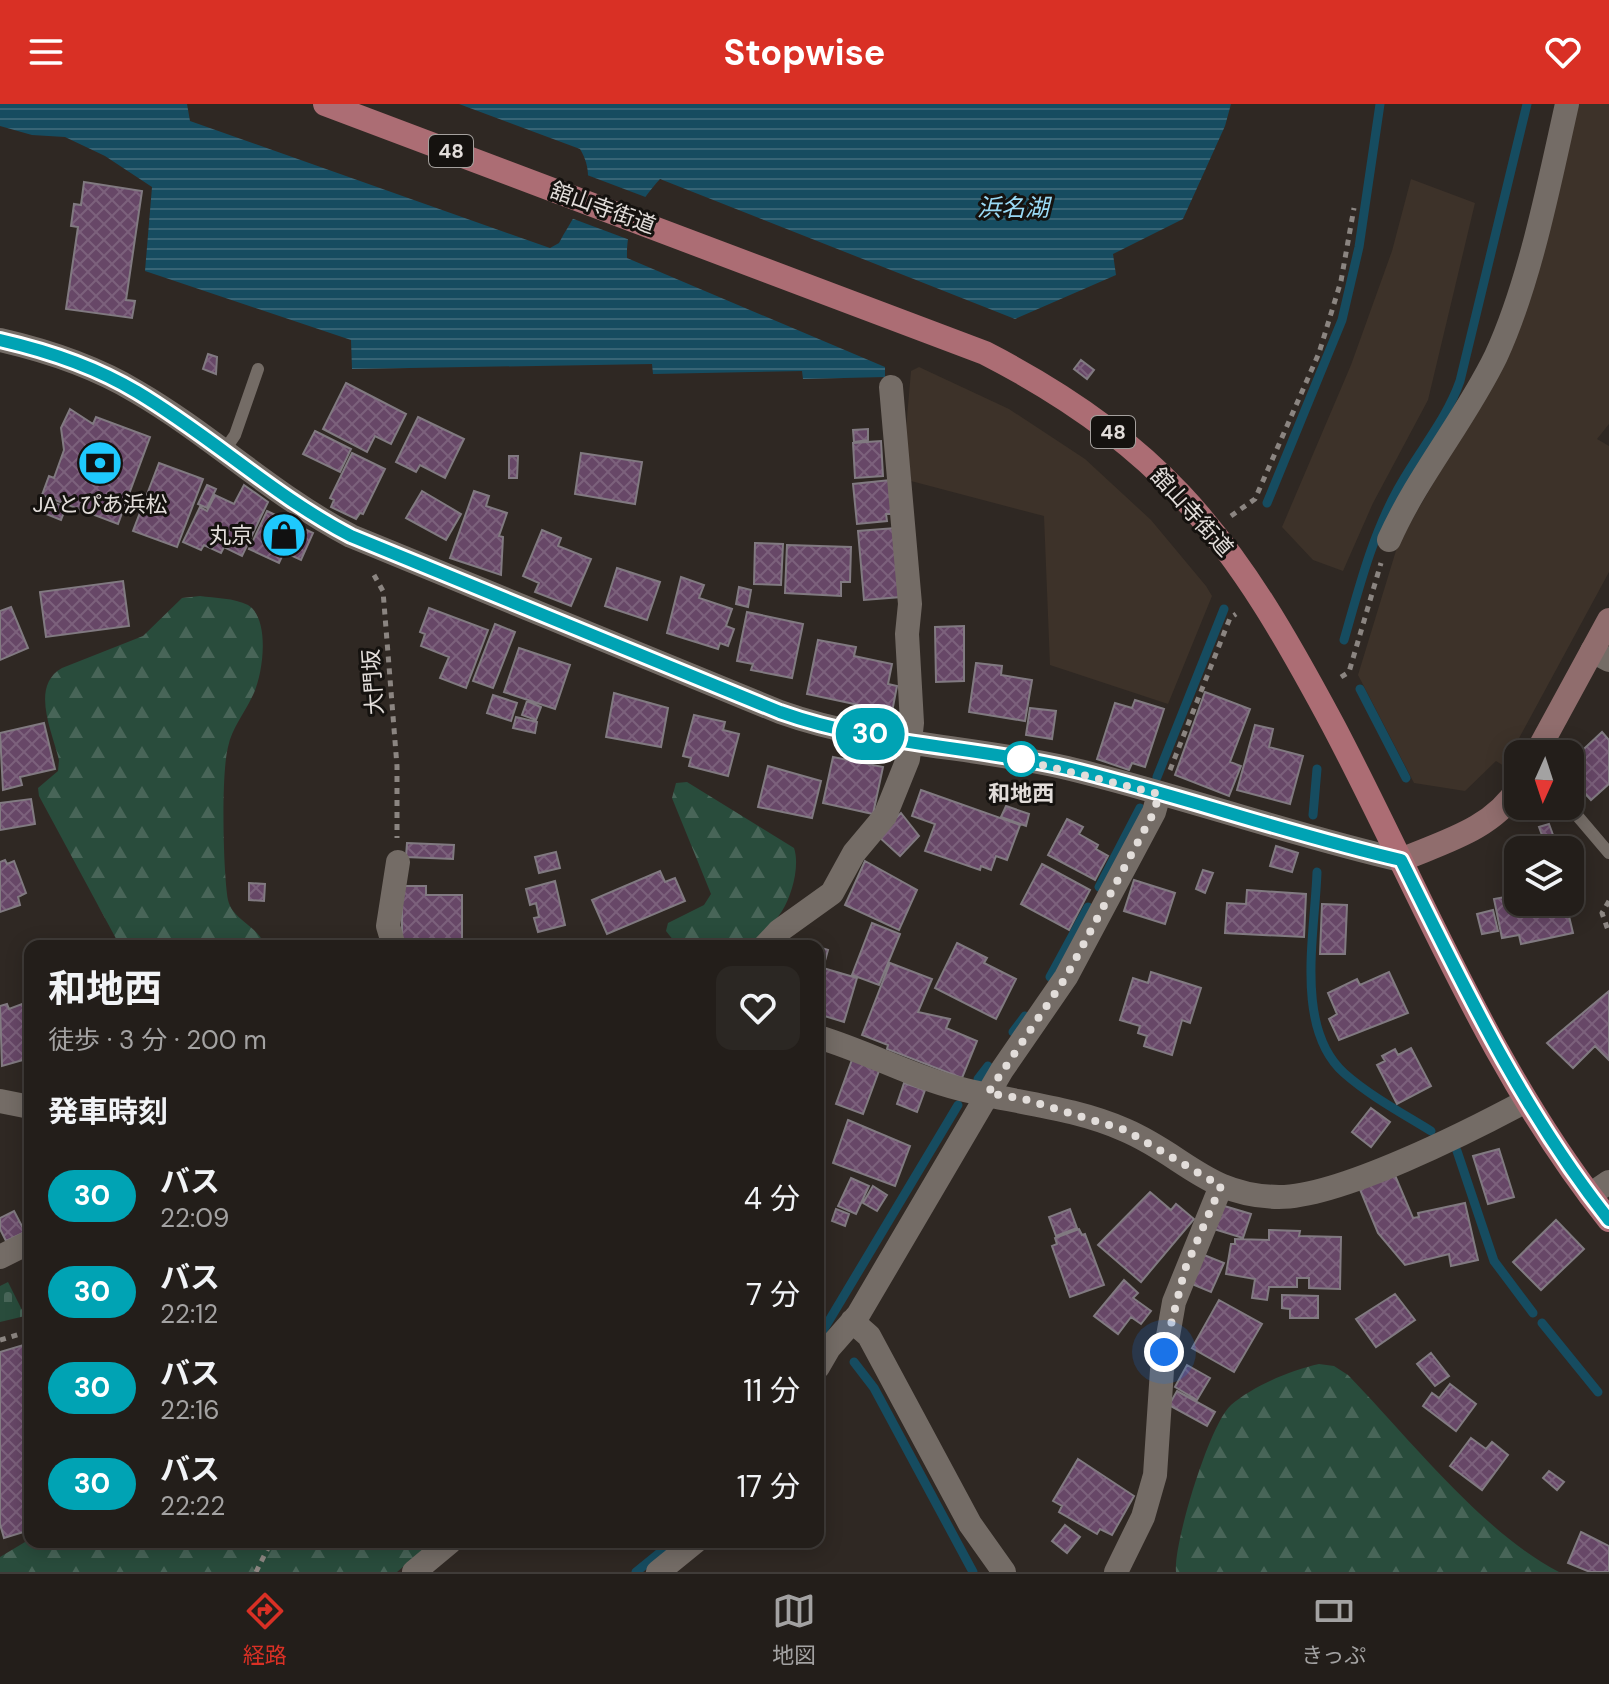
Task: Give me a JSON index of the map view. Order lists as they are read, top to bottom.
{
  "streets": {
    "main road": ["48", "舘山寺街道"],
    "path": ["大門坂"]
  },
  "water": ["浜名湖"],
  "places": {
    "bank": ["JAとぴあ浜松"],
    "shop": ["丸京"],
    "other": ["和地西"]
  },
  "lines": ["bus line 30"],
  "north": "bottom",
  "page": {
    "header": "Stopwise",
    "on_map": "30",
    "heading": [
      ["和地西", "徒歩 · 3 分 · 200 m"],
      "発車時刻"
    ],
    "list": [
      {
        "mark": "30",
        "name": "バス",
        "note": "22:09",
        "value": "4 分"
      },
      {
        "mark": "30",
        "name": "バス",
        "note": "22:12",
        "value": "7 分"
      },
      {
        "mark": "30",
        "name": "バス",
        "note": "22:16",
        "value": "11 分"
      },
      {
        "mark": "30",
        "name": "バス",
        "note": "22:22",
        "value": "17 分"
      }
    ],
    "tabs": ["経路", "地図", "きっぷ"]
  }
}
